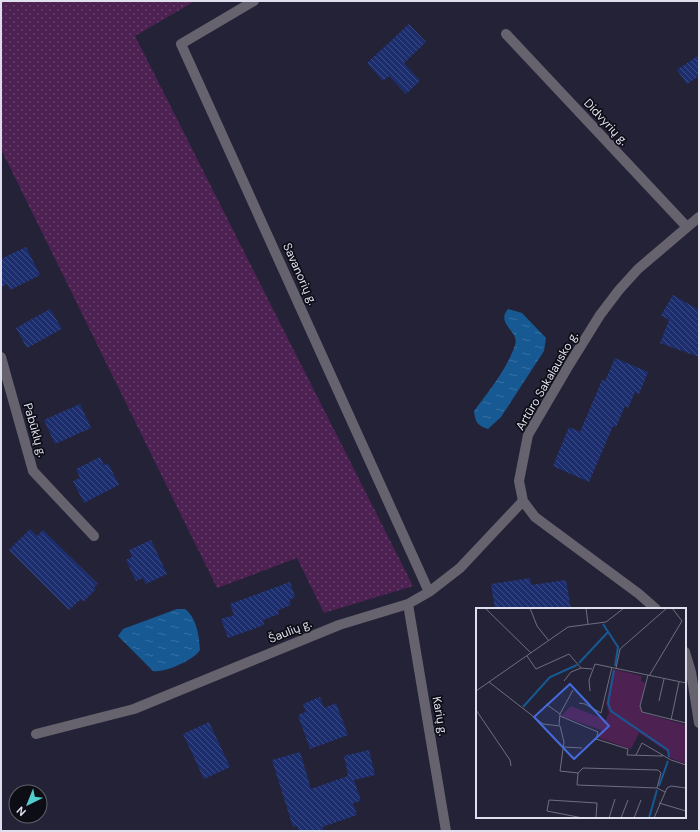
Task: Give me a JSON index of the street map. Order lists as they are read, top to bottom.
{
  "streets": {
    "street": [
      "Didvyrių g.",
      "Savanorių g.",
      "Artūro Sakalausko g.",
      "Pabūklų g.",
      "Šaulių g.",
      "Karių g."
    ]
  },
  "crossings": [
    ["Didvyrių g.", "Artūro Sakalausko g."],
    ["Savanorių g.", "Šaulių g."],
    ["Artūro Sakalausko g.", "Šaulių g."],
    ["Šaulių g.", "Karių g."]
  ],
  "north": "bottom left"
}
